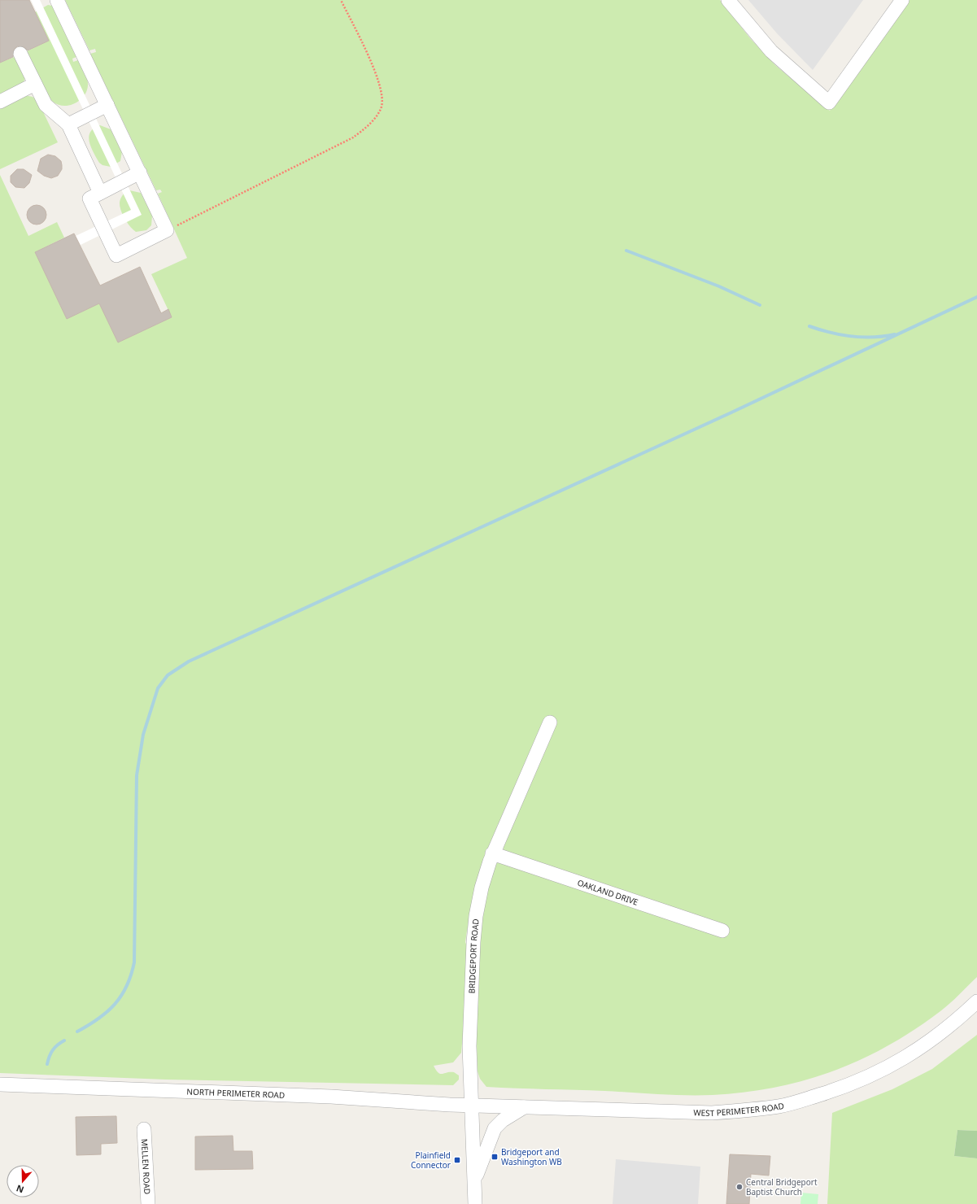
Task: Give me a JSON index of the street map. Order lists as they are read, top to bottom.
{
  "streets": {
    "street": [
      "OAKLAND DRIVE",
      "BRIDGEPORT ROAD",
      "NORTH PERIMETER ROAD",
      "WEST PERIMETER ROAD",
      "MELLEN ROAD"
    ]
  },
  "crossings": [
    ["OAKLAND DRIVE", "BRIDGEPORT ROAD"],
    ["BRIDGEPORT ROAD", "NORTH PERIMETER ROAD"],
    ["BRIDGEPORT ROAD", "WEST PERIMETER ROAD"],
    ["NORTH PERIMETER ROAD", "WEST PERIMETER ROAD"]
  ],
  "places": {
    "transit": ["Bridgeport and Washington WB", "Plainfield Connector"],
    "other": ["Central Bridgeport Baptist Church"]
  },
  "north": "bottom"
}
